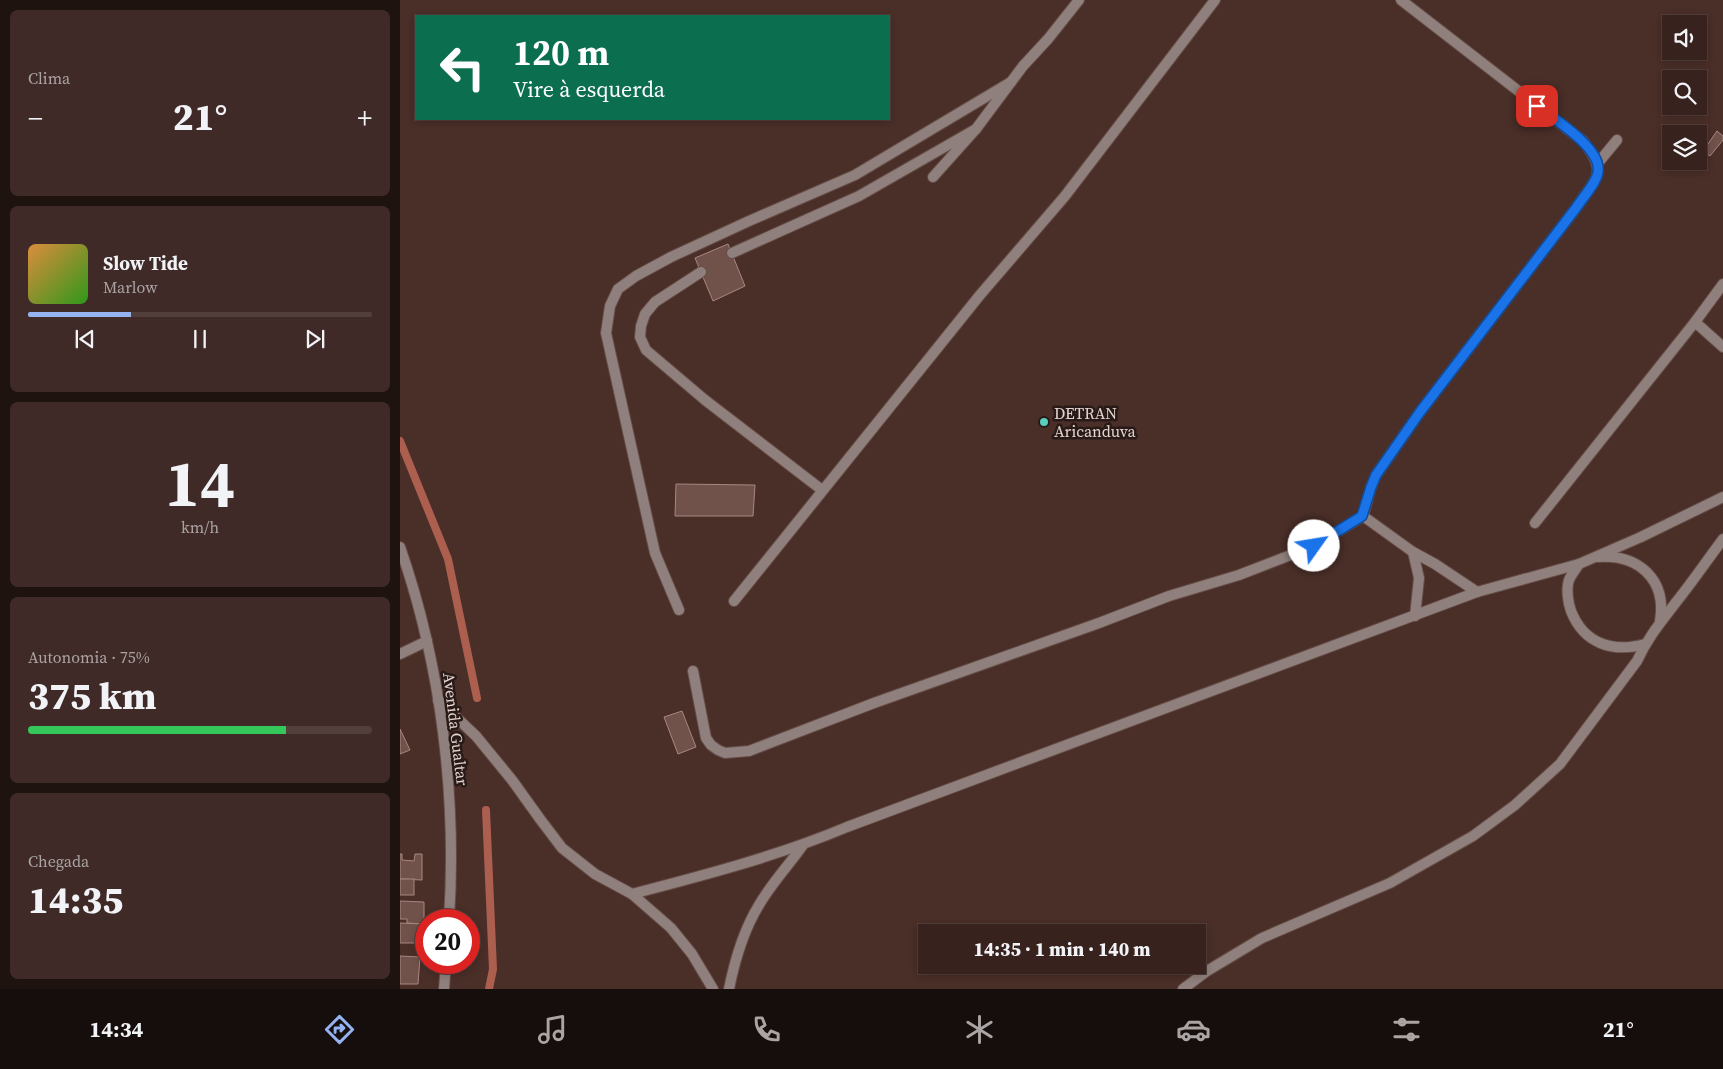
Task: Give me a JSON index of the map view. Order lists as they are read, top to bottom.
{
  "streets": {
    "street": ["Avenida Gualtar"]
  },
  "places": ["DETRAN Aricanduva"],
  "page": {
    "tile": [
      "Clima",
      ["14", "km/h"],
      ["Autonomia · 75%", "375 km"],
      ["Chegada", "14:35"]
    ],
    "turn": ["120 m", "Vire à esquerda"],
    "heat": ["−", "21°", "+"],
    "song": ["Slow Tide", "Marlow"],
    "limit": "20",
    "trip": "14:35 · 1 min · 140 m",
    "tabs": ["14:34", "21°"]
  }
}
